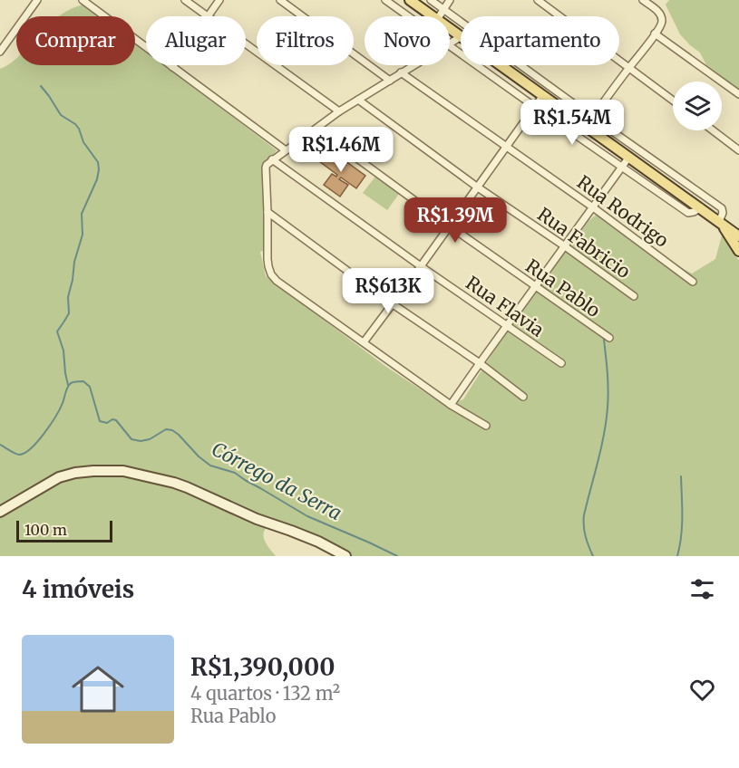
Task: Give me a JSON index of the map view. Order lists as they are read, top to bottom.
{
  "streets": {
    "street": [
      "Rua Rodrigo",
      "Rua Fabricio",
      "Rua Pablo",
      "Rua Flavia"
    ]
  },
  "water": ["Córrego da Serra"],
  "scale_bar": "100 m",
  "page": {
    "chip": [
      "Comprar",
      "Alugar",
      "Filtros",
      "Novo",
      "Apartamento"
    ],
    "price": [
      "R$1.54M",
      "R$1.46M",
      "R$1.39M",
      "R$613K"
    ],
    "scale": "100 m",
    "heading": "4 imóveis",
    "list": [
      {
        "name": "R$1,390,000",
        "note": "4 quartos · 132 m² · Rua Pablo"
      }
    ]
  }
}
